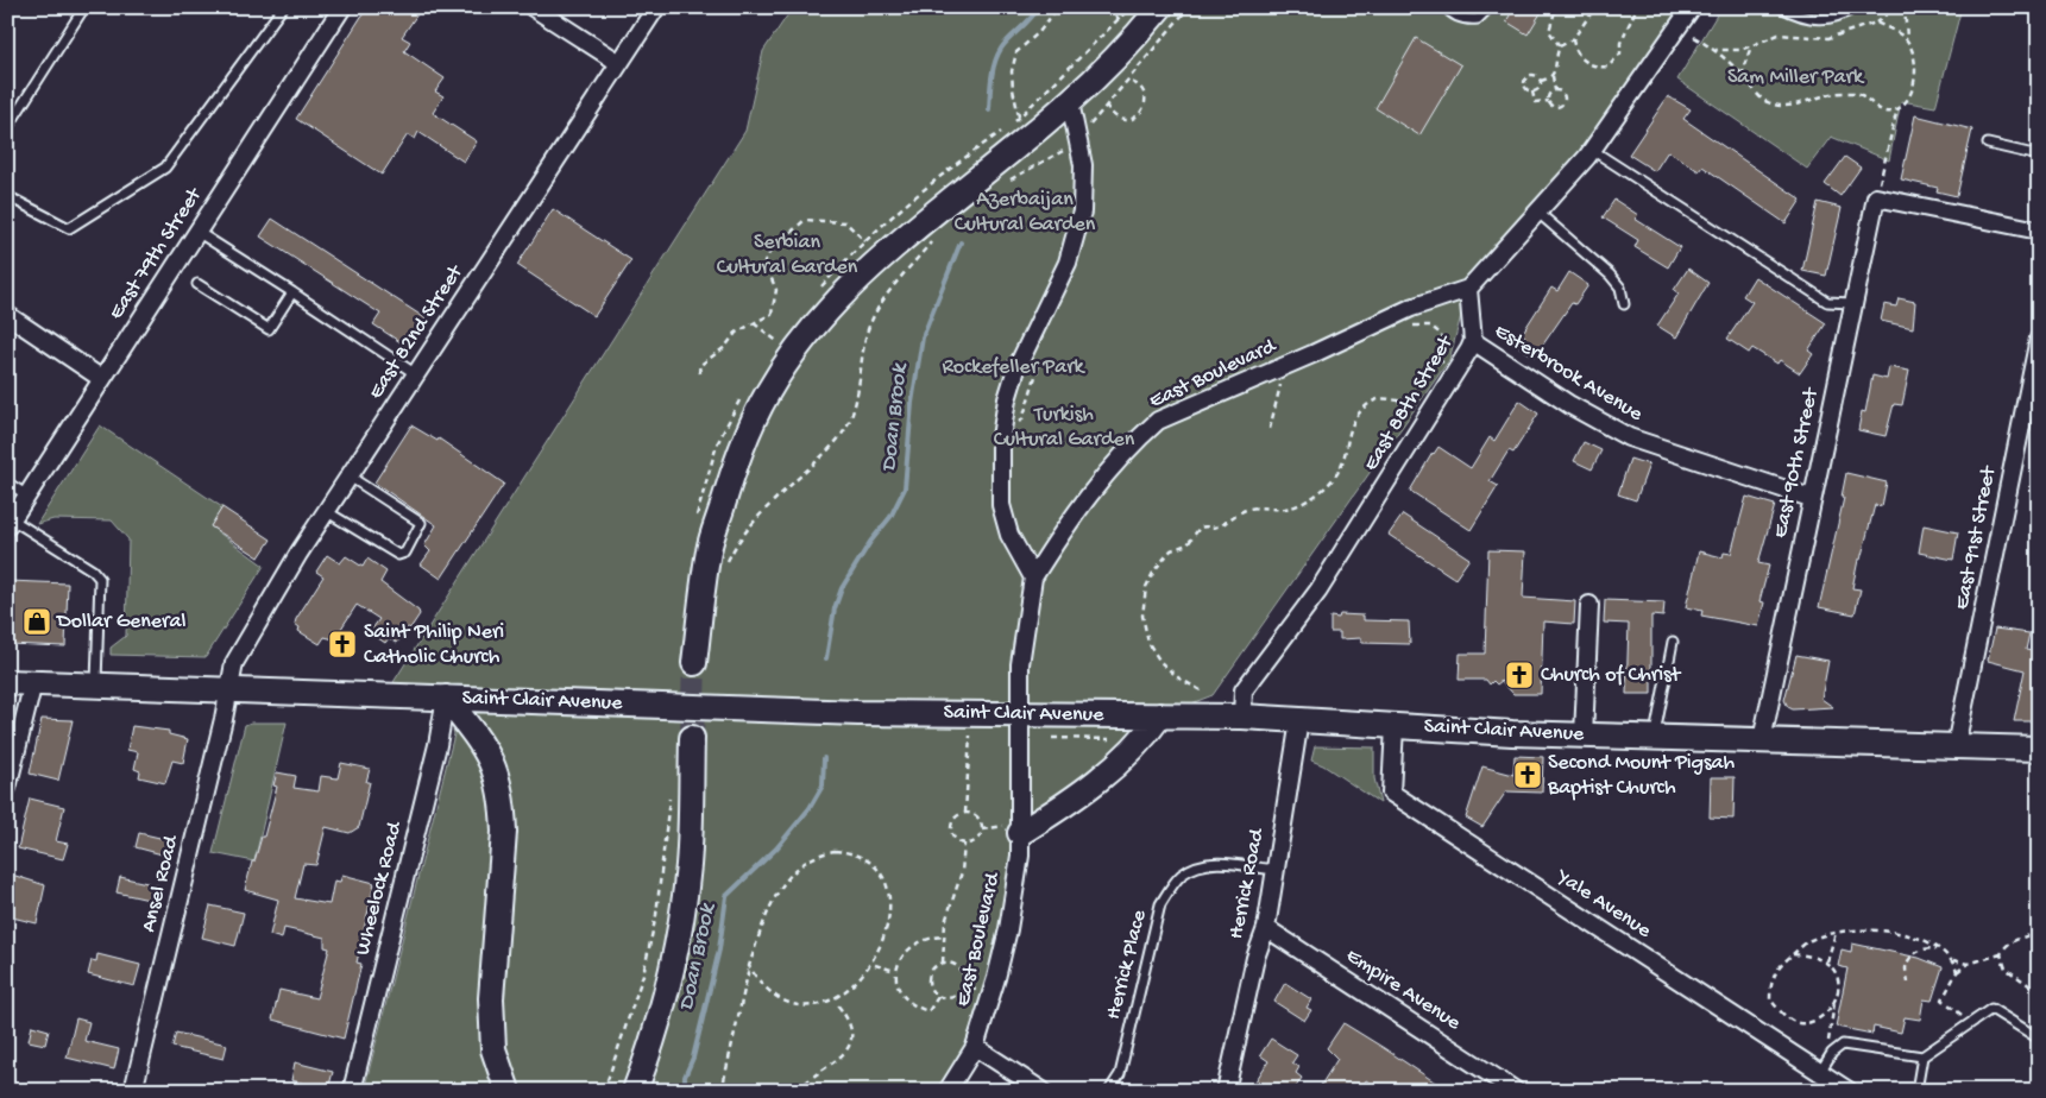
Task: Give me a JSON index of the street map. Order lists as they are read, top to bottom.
{
  "streets": {
    "main road": ["Saint Clair Avenue"],
    "street": [
      "East 79th Street",
      "East 82nd Street",
      "Esterbrook Avenue",
      "East Boulevard",
      "East 88th Street",
      "East 90th Street",
      "East 91st Street",
      "Ansel Road",
      "Herrick Road",
      "Wheelock Road",
      "Yale Avenue",
      "Empire Avenue"
    ],
    "lane": ["Herrick Place"]
  },
  "crossings": [
    ["East 82nd Street", "Saint Clair Avenue"],
    ["East 82nd Street", "Ansel Road"],
    ["Esterbrook Avenue", "East 88th Street"],
    ["Esterbrook Avenue", "East 90th Street"],
    ["East Boulevard", "East 88th Street"],
    ["East Boulevard", "Saint Clair Avenue"],
    ["East 88th Street", "Saint Clair Avenue"],
    ["East 90th Street", "Saint Clair Avenue"],
    ["East 91st Street", "Saint Clair Avenue"],
    ["Saint Clair Avenue", "Ansel Road"],
    ["Saint Clair Avenue", "Herrick Road"],
    ["Saint Clair Avenue", "Wheelock Road"],
    ["Saint Clair Avenue", "Yale Avenue"],
    ["Herrick Road", "Herrick Place"],
    ["Herrick Road", "Empire Avenue"]
  ],
  "water": ["Doan Brook"],
  "parks": [
    "Sam Miller Park",
    "Azerbaijan Cultural Garden",
    "Serbian Cultural Garden",
    "Rockefeller Park",
    "Turkish Cultural Garden"
  ],
  "places": {
    "shop": ["Dollar General"],
    "church": ["Saint Philip Neri Catholic Church", "Church of Christ", "Second Mount Pigsah Baptist Church"]
  }
}
